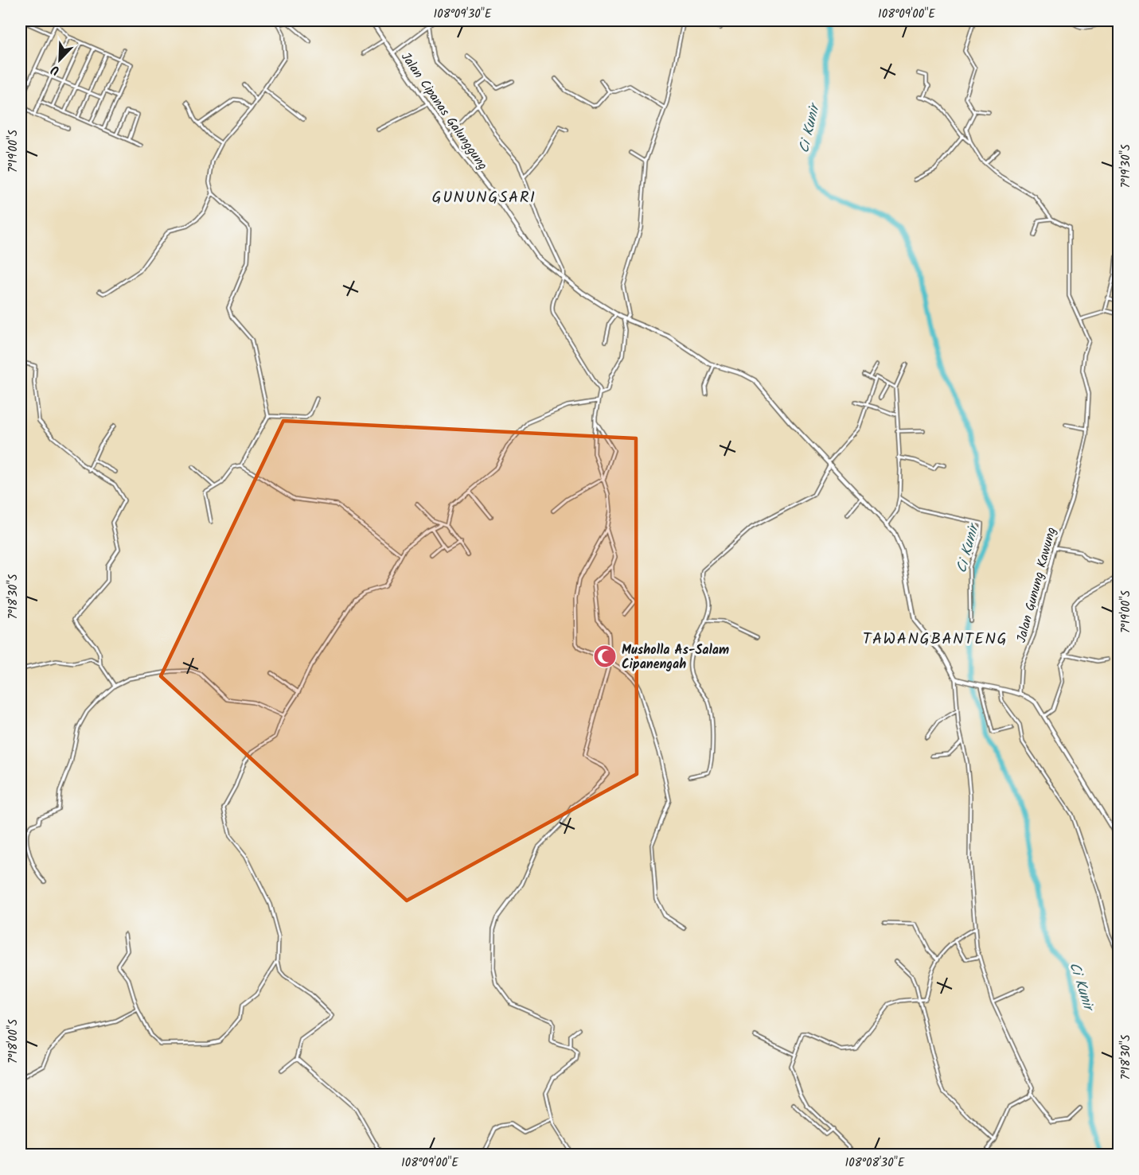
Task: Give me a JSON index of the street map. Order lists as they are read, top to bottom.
{
  "streets": {
    "street": ["Jalan Cipanas Galunggung", "Jalan Gunung Kawung"]
  },
  "districts": ["GUNUNGSARI", "TAWANGBANTENG"],
  "water": ["Ci Kunir"],
  "places": {
    "mosque": ["Musholla As-Salam Cipanengah"]
  },
  "north": "bottom left",
  "coordinates": [
    "108°09'30\"E",
    "108°09'00\"E",
    "7°19'00\"S",
    "7°19'30\"S",
    "7°18'30\"S",
    "7°18'00\"S",
    "108°08'30\"E"
  ]
}
